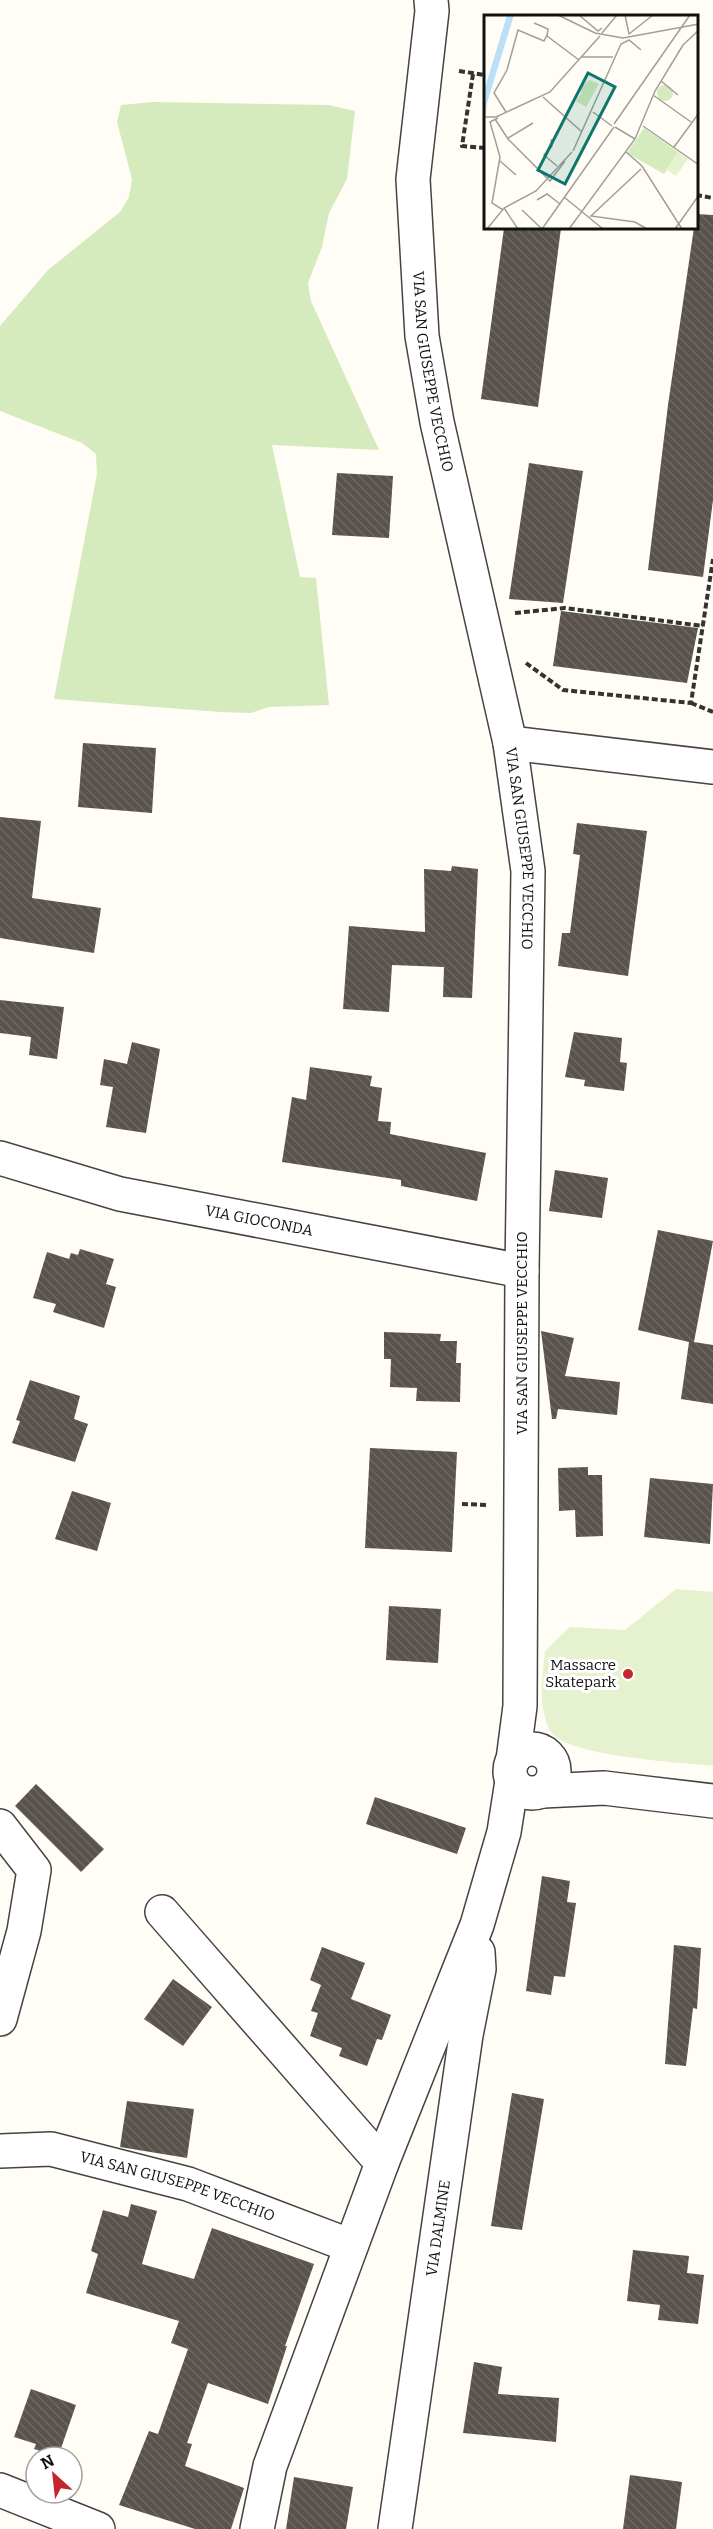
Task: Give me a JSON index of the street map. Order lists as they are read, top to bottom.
{
  "streets": {
    "street": ["VIA SAN GIUSEPPE VECCHIO", "VIA GIOCONDA", "VIA DALMINE"]
  },
  "crossings": [
    ["VIA SAN GIUSEPPE VECCHIO", "VIA GIOCONDA"]
  ],
  "places": ["Massacre Skatepark"],
  "north": "top left"
}
